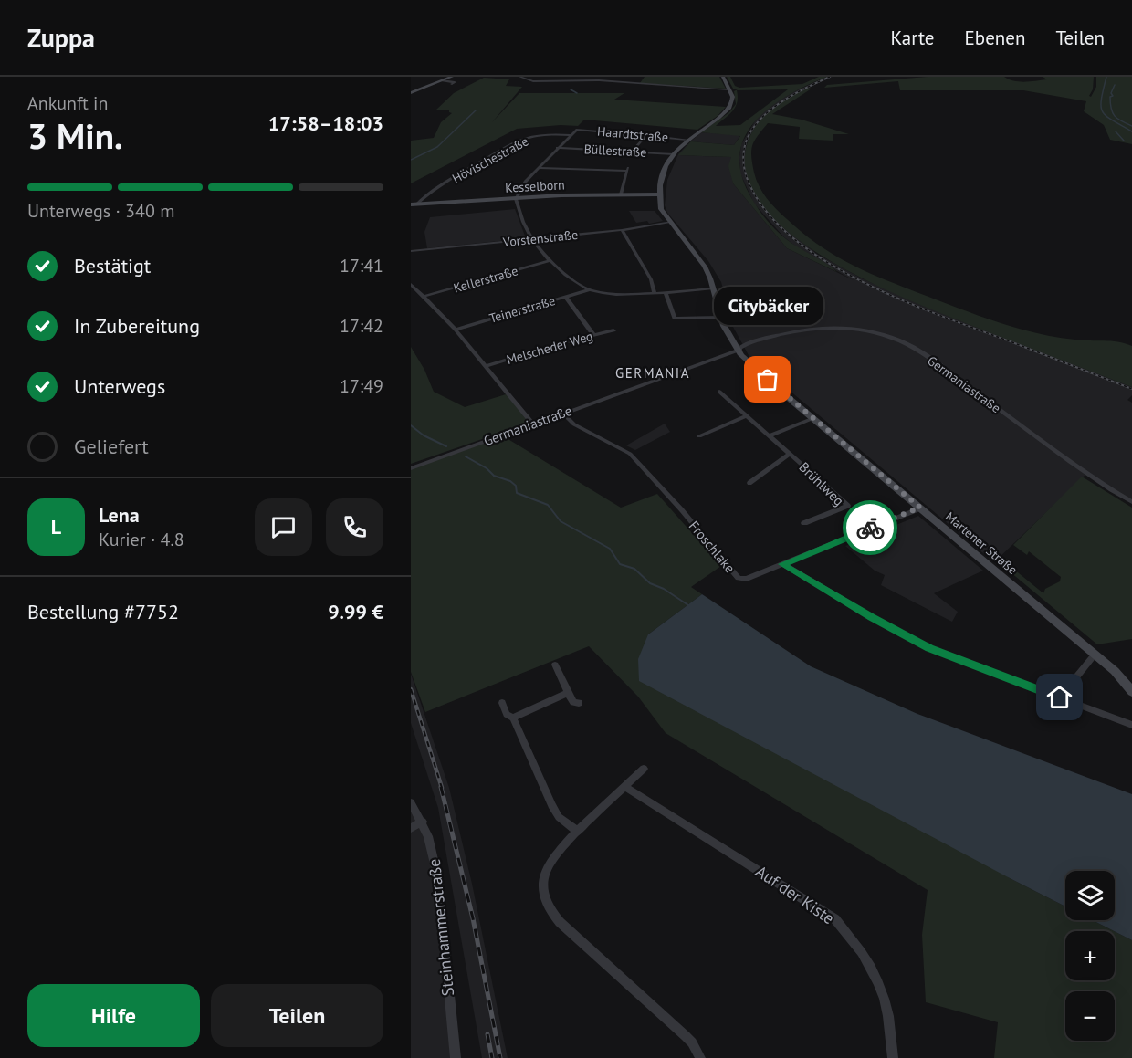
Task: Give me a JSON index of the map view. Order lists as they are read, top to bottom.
{
  "streets": {
    "street": [
      "Haardtstraße",
      "Büllestraße",
      "Hövischestraße",
      "Kesselborn",
      "Vorstenstraße",
      "Kellerstraße",
      "Teinerstraße",
      "Melscheder Weg",
      "Germaniastraße",
      "Brühlweg",
      "Martener Straße",
      "Froschlake",
      "Auf der Kiste",
      "Steinhammerstraße"
    ]
  },
  "crossings": [
    ["Haardtstraße", "Hövischestraße"],
    ["Hövischestraße", "Kesselborn"],
    ["Kesselborn", "Martener Straße"],
    ["Vorstenstraße", "Martener Straße"],
    ["Germaniastraße", "Martener Straße"],
    ["Germaniastraße", "Froschlake"],
    ["Martener Straße", "Froschlake"]
  ],
  "districts": ["GERMANIA"],
  "places": ["Citybäcker"],
  "page": {
    "header": "Zuppa",
    "nav": ["Karte", "Ebenen", "Teilen"],
    "heading": ["3 Min.", "Ankunft in", "17:58–18:03"],
    "panel": [
      "Lena",
      "Kurier · 4.8",
      "Bestellung #7752",
      "9.99 €"
    ],
    "bar": "Unterwegs · 340 m",
    "list": [
      ["Bestätigt", "17:41"],
      ["In Zubereitung", "17:42"],
      ["Unterwegs", "17:49"],
      "Geliefert"
    ],
    "bubble": "Citybäcker",
    "round": "L",
    "map_buttons": ["+", "−"],
    "buttons": ["Hilfe", "Teilen"]
  }
}
